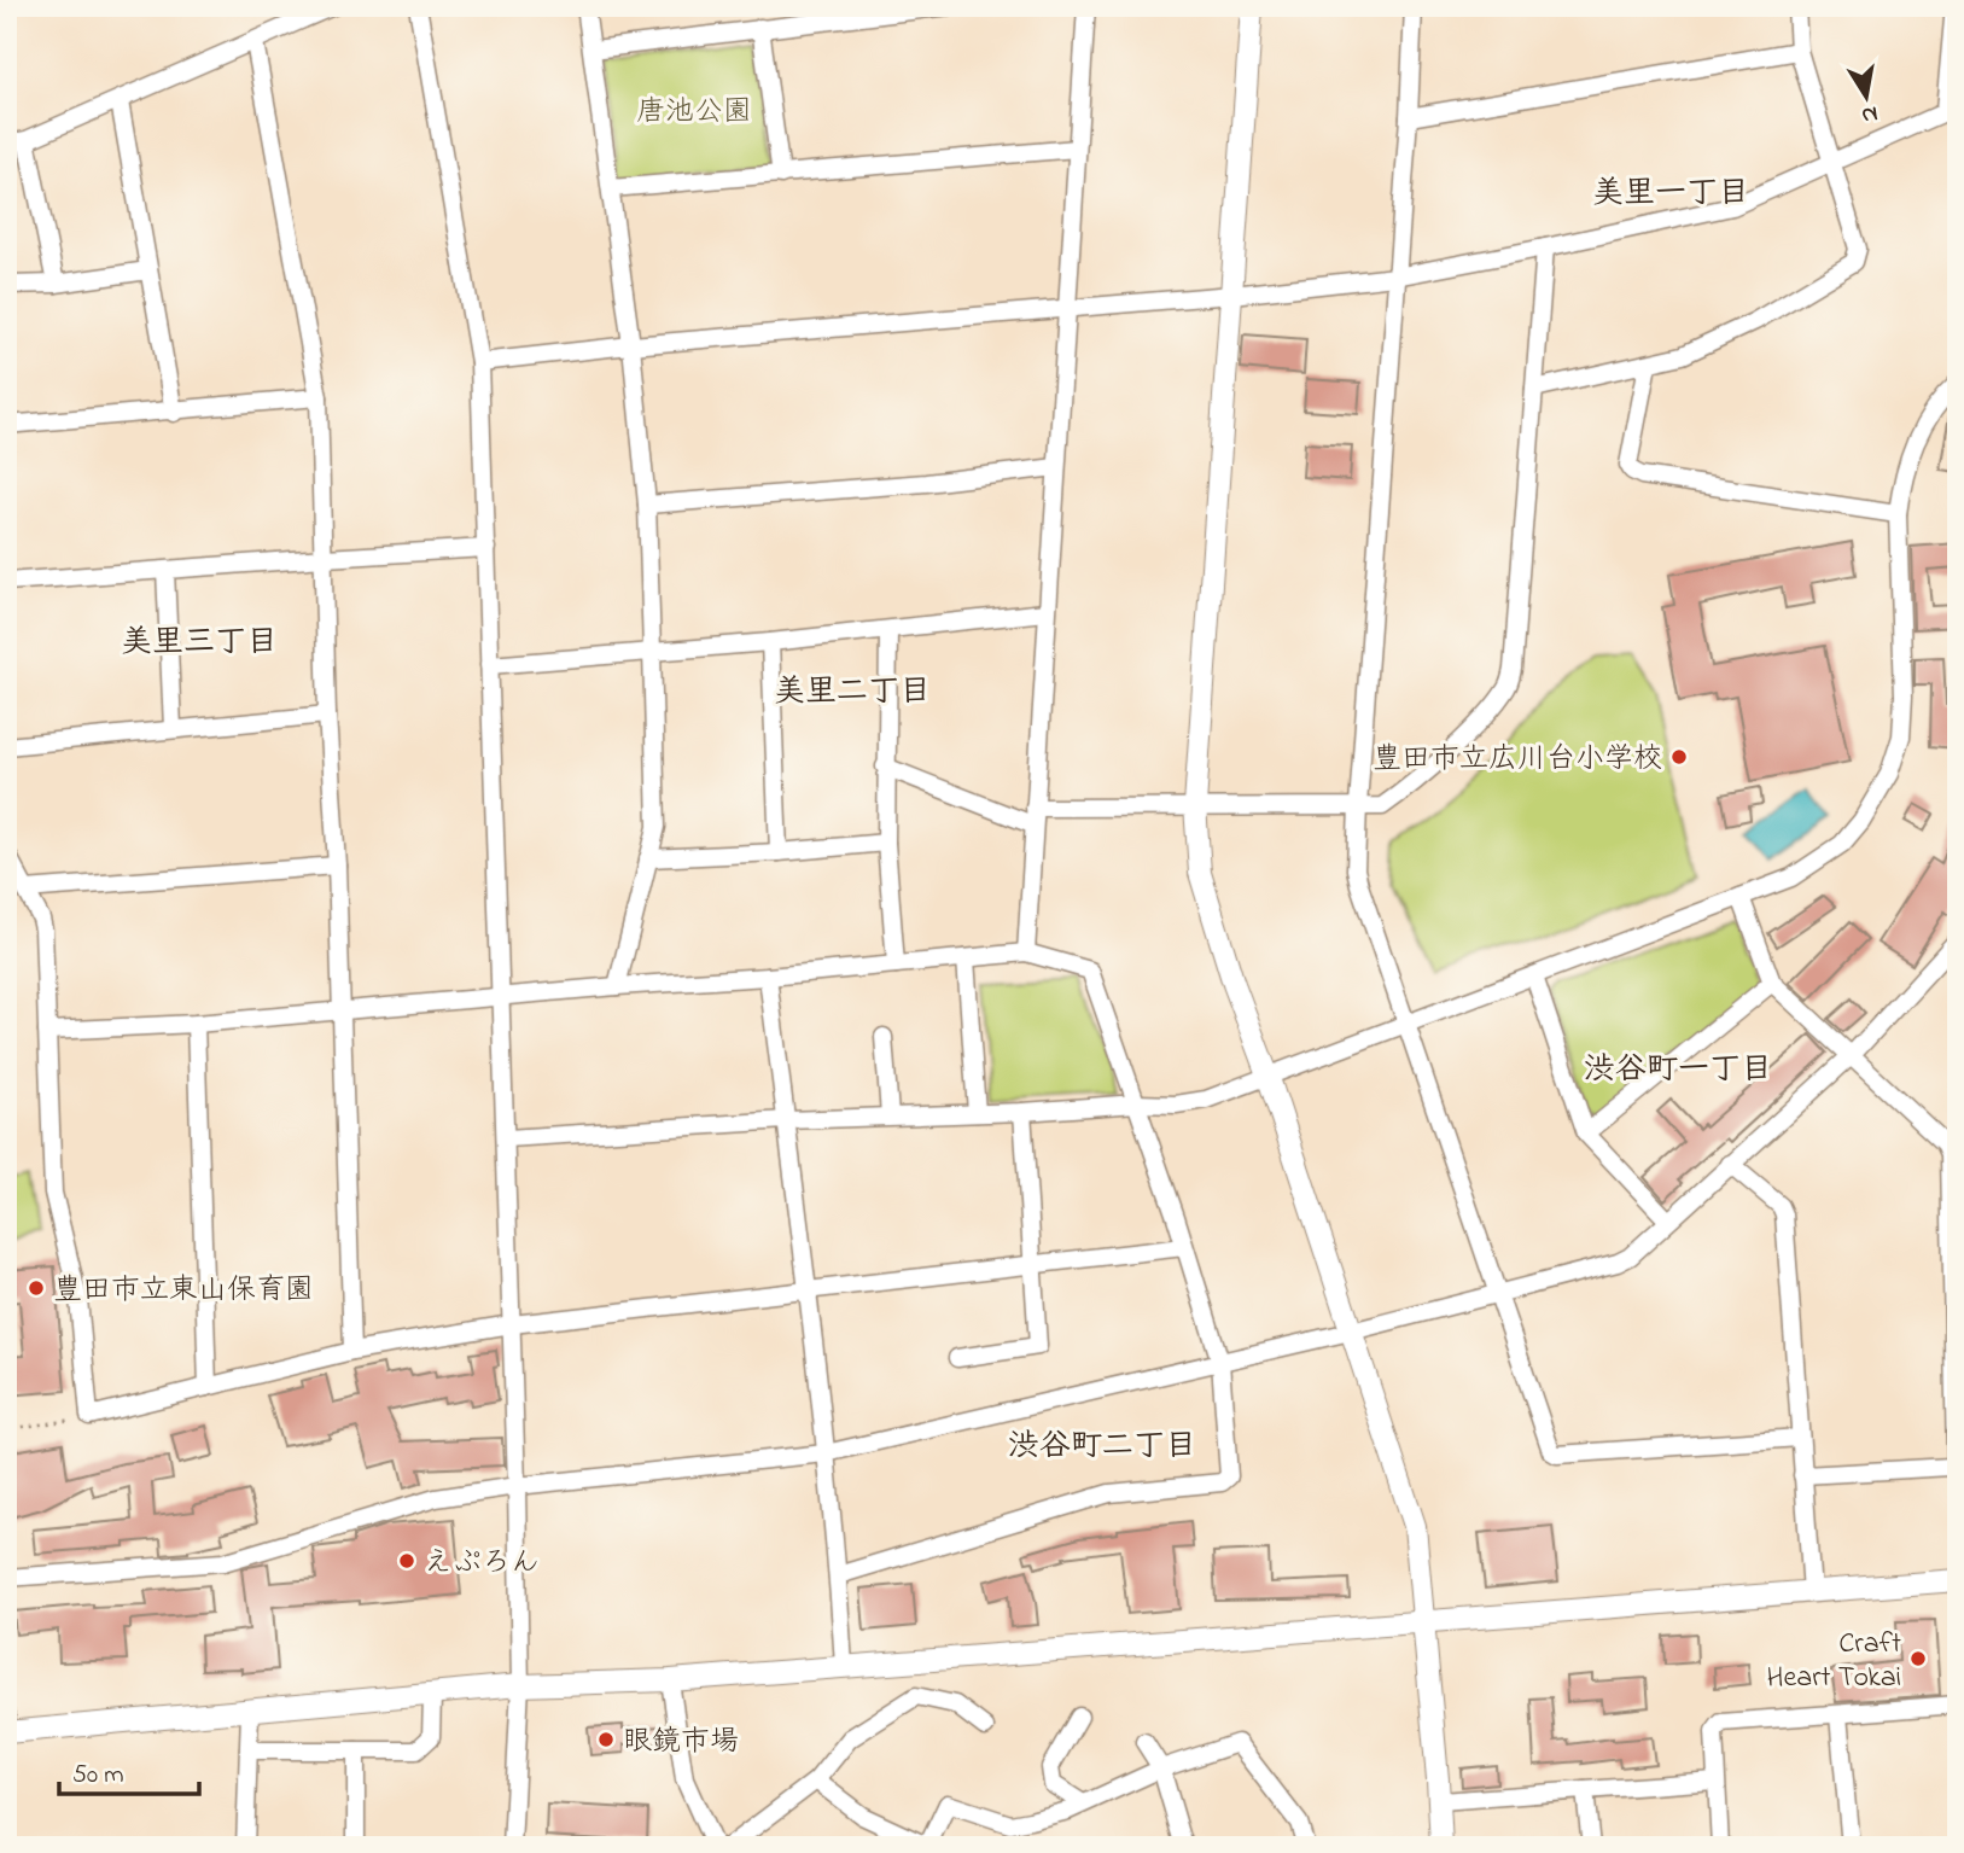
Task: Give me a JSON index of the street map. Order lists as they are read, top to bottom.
{
  "districts": [
    "美里一丁目",
    "美里三丁目",
    "美里二丁目",
    "渋谷町一丁目",
    "渋谷町二丁目"
  ],
  "parks": ["唐池公園"],
  "places": [
    "豊田市立広川台小学校",
    "豊田市立東山保育園",
    "えぷろん",
    "Craft Heart Tokai",
    "眼鏡市場"
  ],
  "scale_bar": "50 m",
  "north": "bottom"
}
